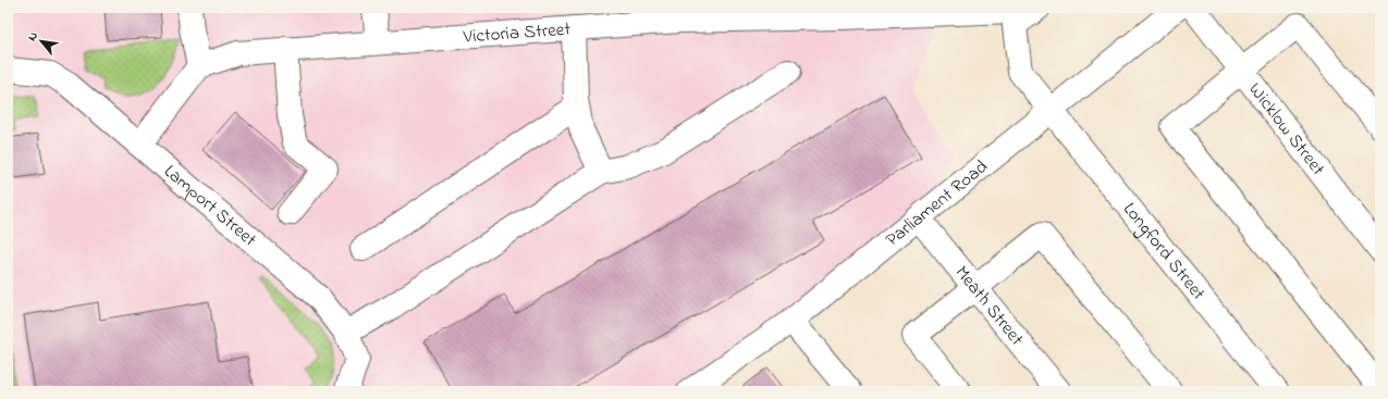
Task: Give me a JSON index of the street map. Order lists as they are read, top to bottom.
{
  "streets": {
    "street": [
      "Victoria Street",
      "Wicklow Street",
      "Parliament Road",
      "Lamport Street",
      "Longford Street",
      "Meath Street"
    ]
  },
  "crossings": [
    ["Victoria Street", "Longford Street"],
    ["Parliament Road", "Longford Street"],
    ["Parliament Road", "Meath Street"]
  ],
  "north": "top left"
}
